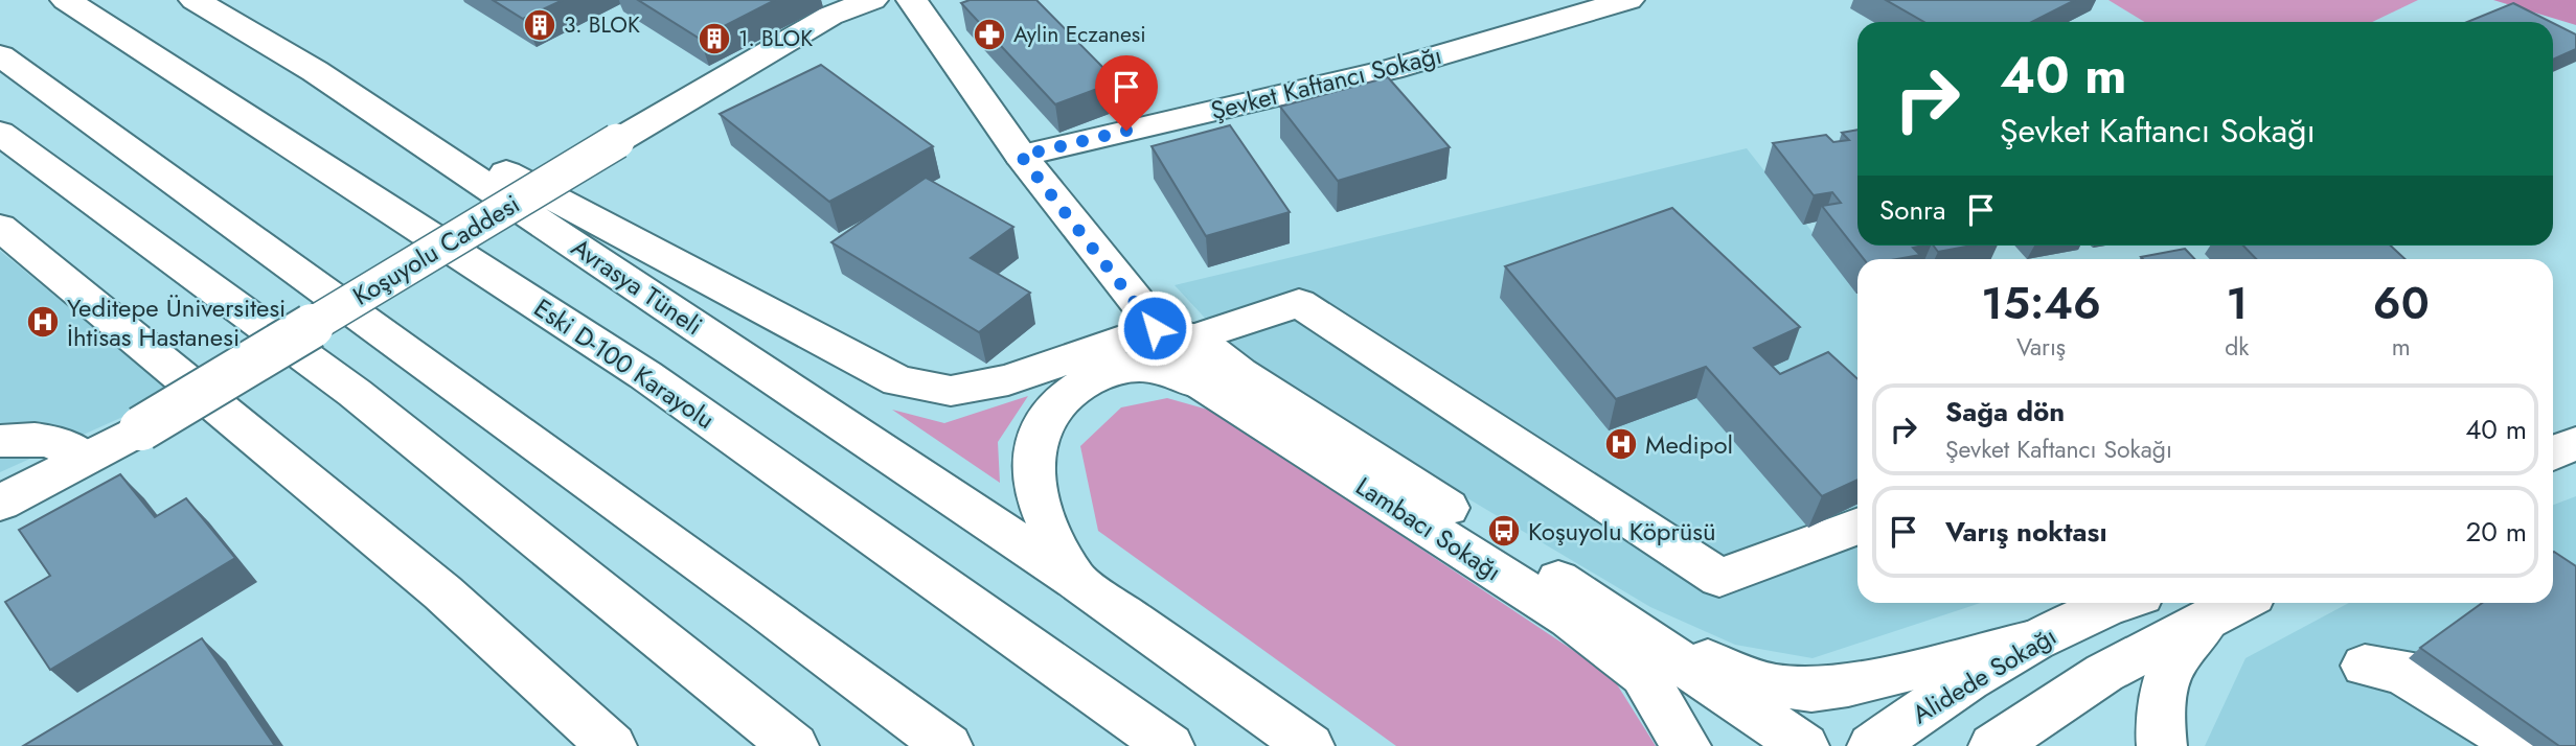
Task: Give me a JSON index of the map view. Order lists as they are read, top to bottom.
{
  "streets": {
    "main road": [
      "Şevket Kaftancı Sokağı",
      "Koşuyolu Caddesi",
      "Avrasya Tüneli",
      "Eski D-100 Karayolu",
      "Lambacı Sokağı",
      "Alidede Sokağı"
    ]
  },
  "crossings": [
    ["Şevket Kaftancı Sokağı", "Lambacı Sokağı"]
  ],
  "places": {
    "building": ["3. BLOK", "1. BLOK"],
    "pharmacy": ["Aylin Eczanesi"],
    "hospital": ["Yeditepe Üniversitesi İhtisas Hastanesi", "Medipol"],
    "bus stop": ["Koşuyolu Köprüsü"]
  },
  "page": {
    "turn": ["40 m", "Şevket Kaftancı Sokağı"],
    "then": "Sonra",
    "eta": [
      "15:46",
      "Varış",
      "1",
      "dk",
      "60",
      "m"
    ],
    "list": [
      {
        "name": "Sağa dön",
        "note": "Şevket Kaftancı Sokağı",
        "value": "40 m"
      },
      {
        "name": "Varış noktası",
        "value": "20 m"
      }
    ]
  }
}
